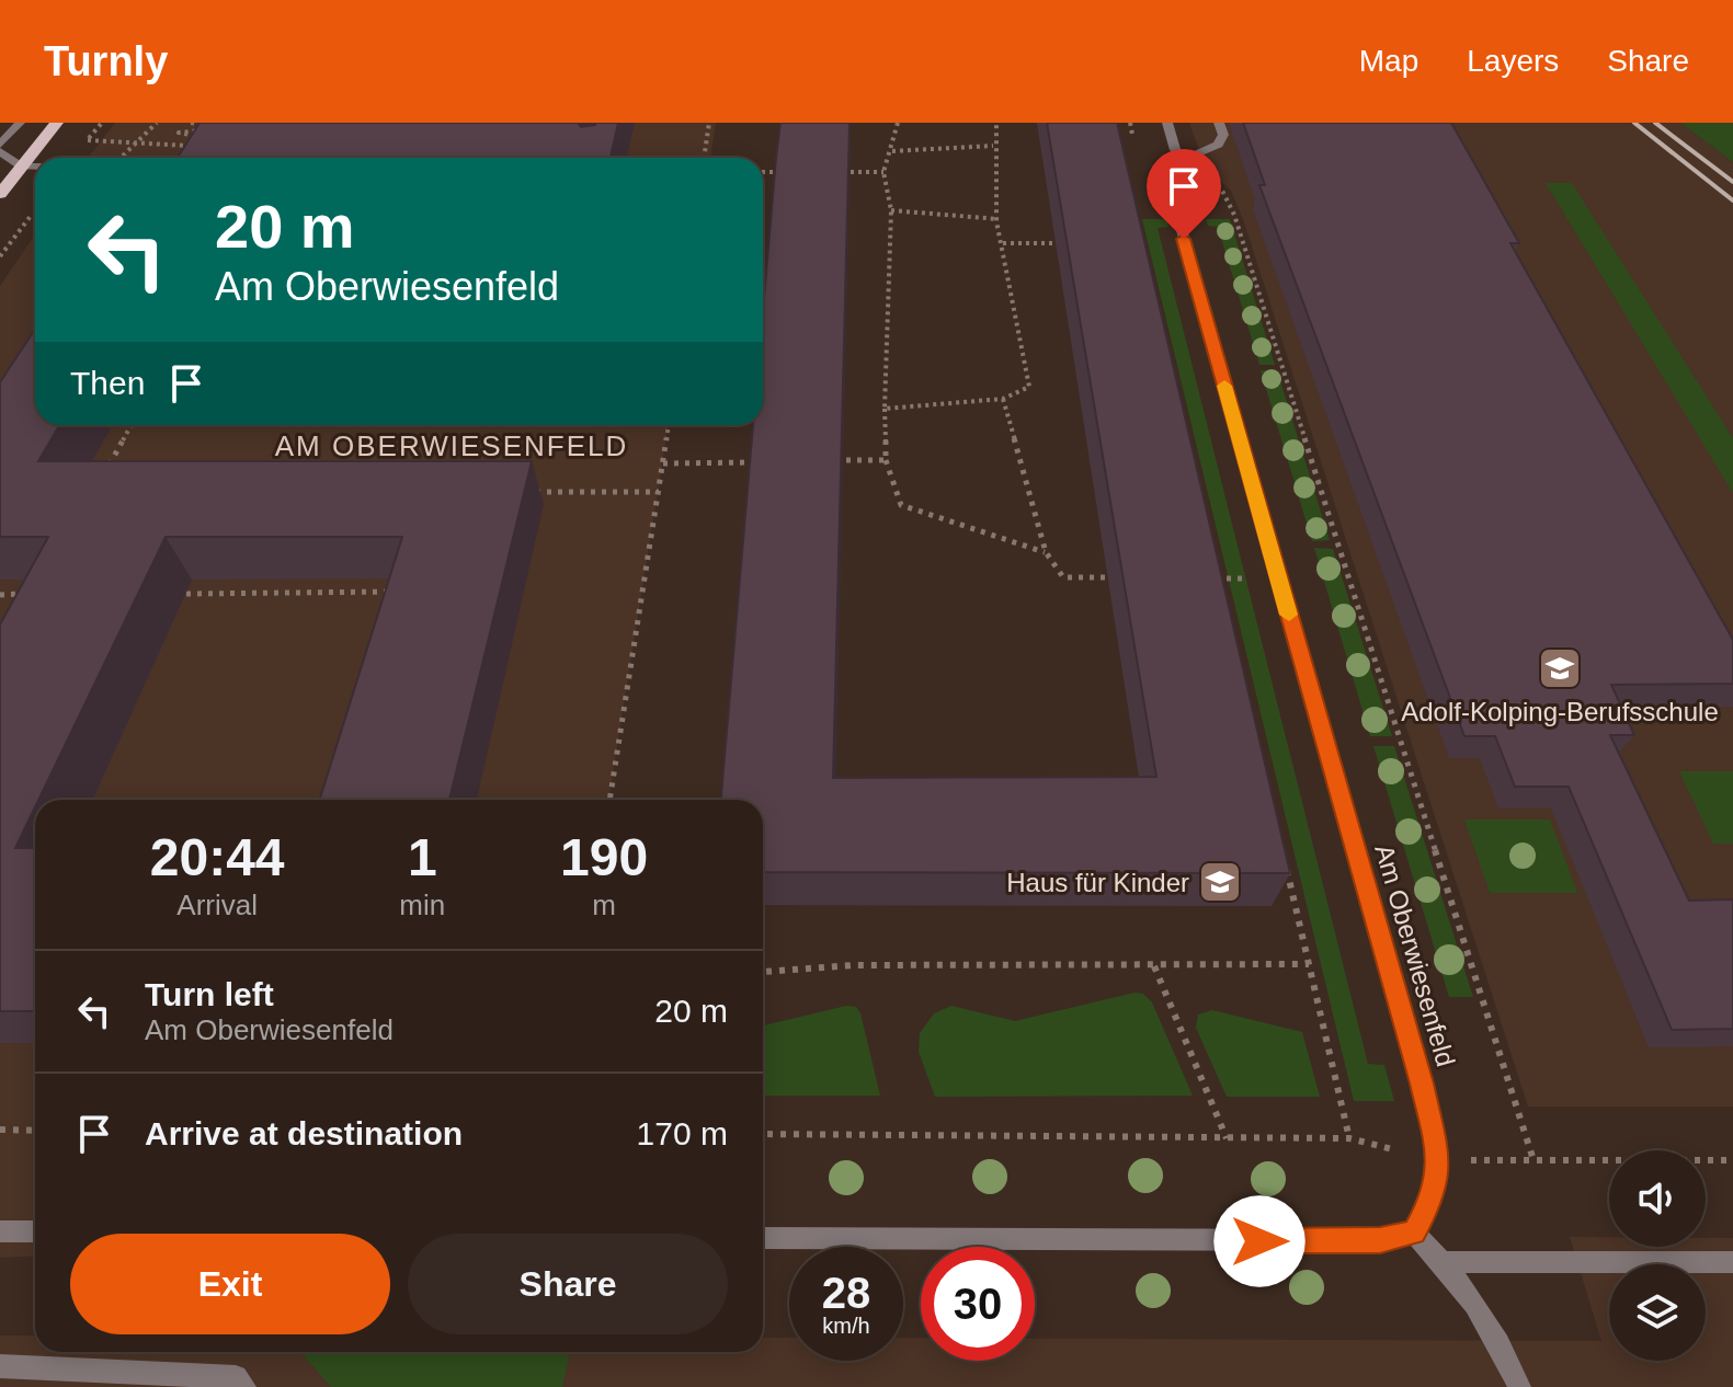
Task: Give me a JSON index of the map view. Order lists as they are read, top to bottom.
{
  "streets": {
    "street": ["Am Oberwiesenfeld"]
  },
  "districts": ["AM OBERWIESENFELD"],
  "places": {
    "school or university": ["Adolf-Kolping-Berufsschule", "Haus für Kinder"]
  },
  "page": {
    "header": "Turnly",
    "nav": ["Map", "Layers", "Share"],
    "turn": ["20 m", "Am Oberwiesenfeld"],
    "then": "Then",
    "eta": [
      "20:44",
      "Arrival",
      "1",
      "min",
      "190",
      "m"
    ],
    "list": [
      {
        "name": "Turn left",
        "note": "Am Oberwiesenfeld",
        "value": "20 m"
      },
      {
        "name": "Arrive at destination",
        "value": "170 m"
      }
    ],
    "buttons": ["Exit", "Share"],
    "speed": "28 km/h",
    "limit": "30"
  }
}
